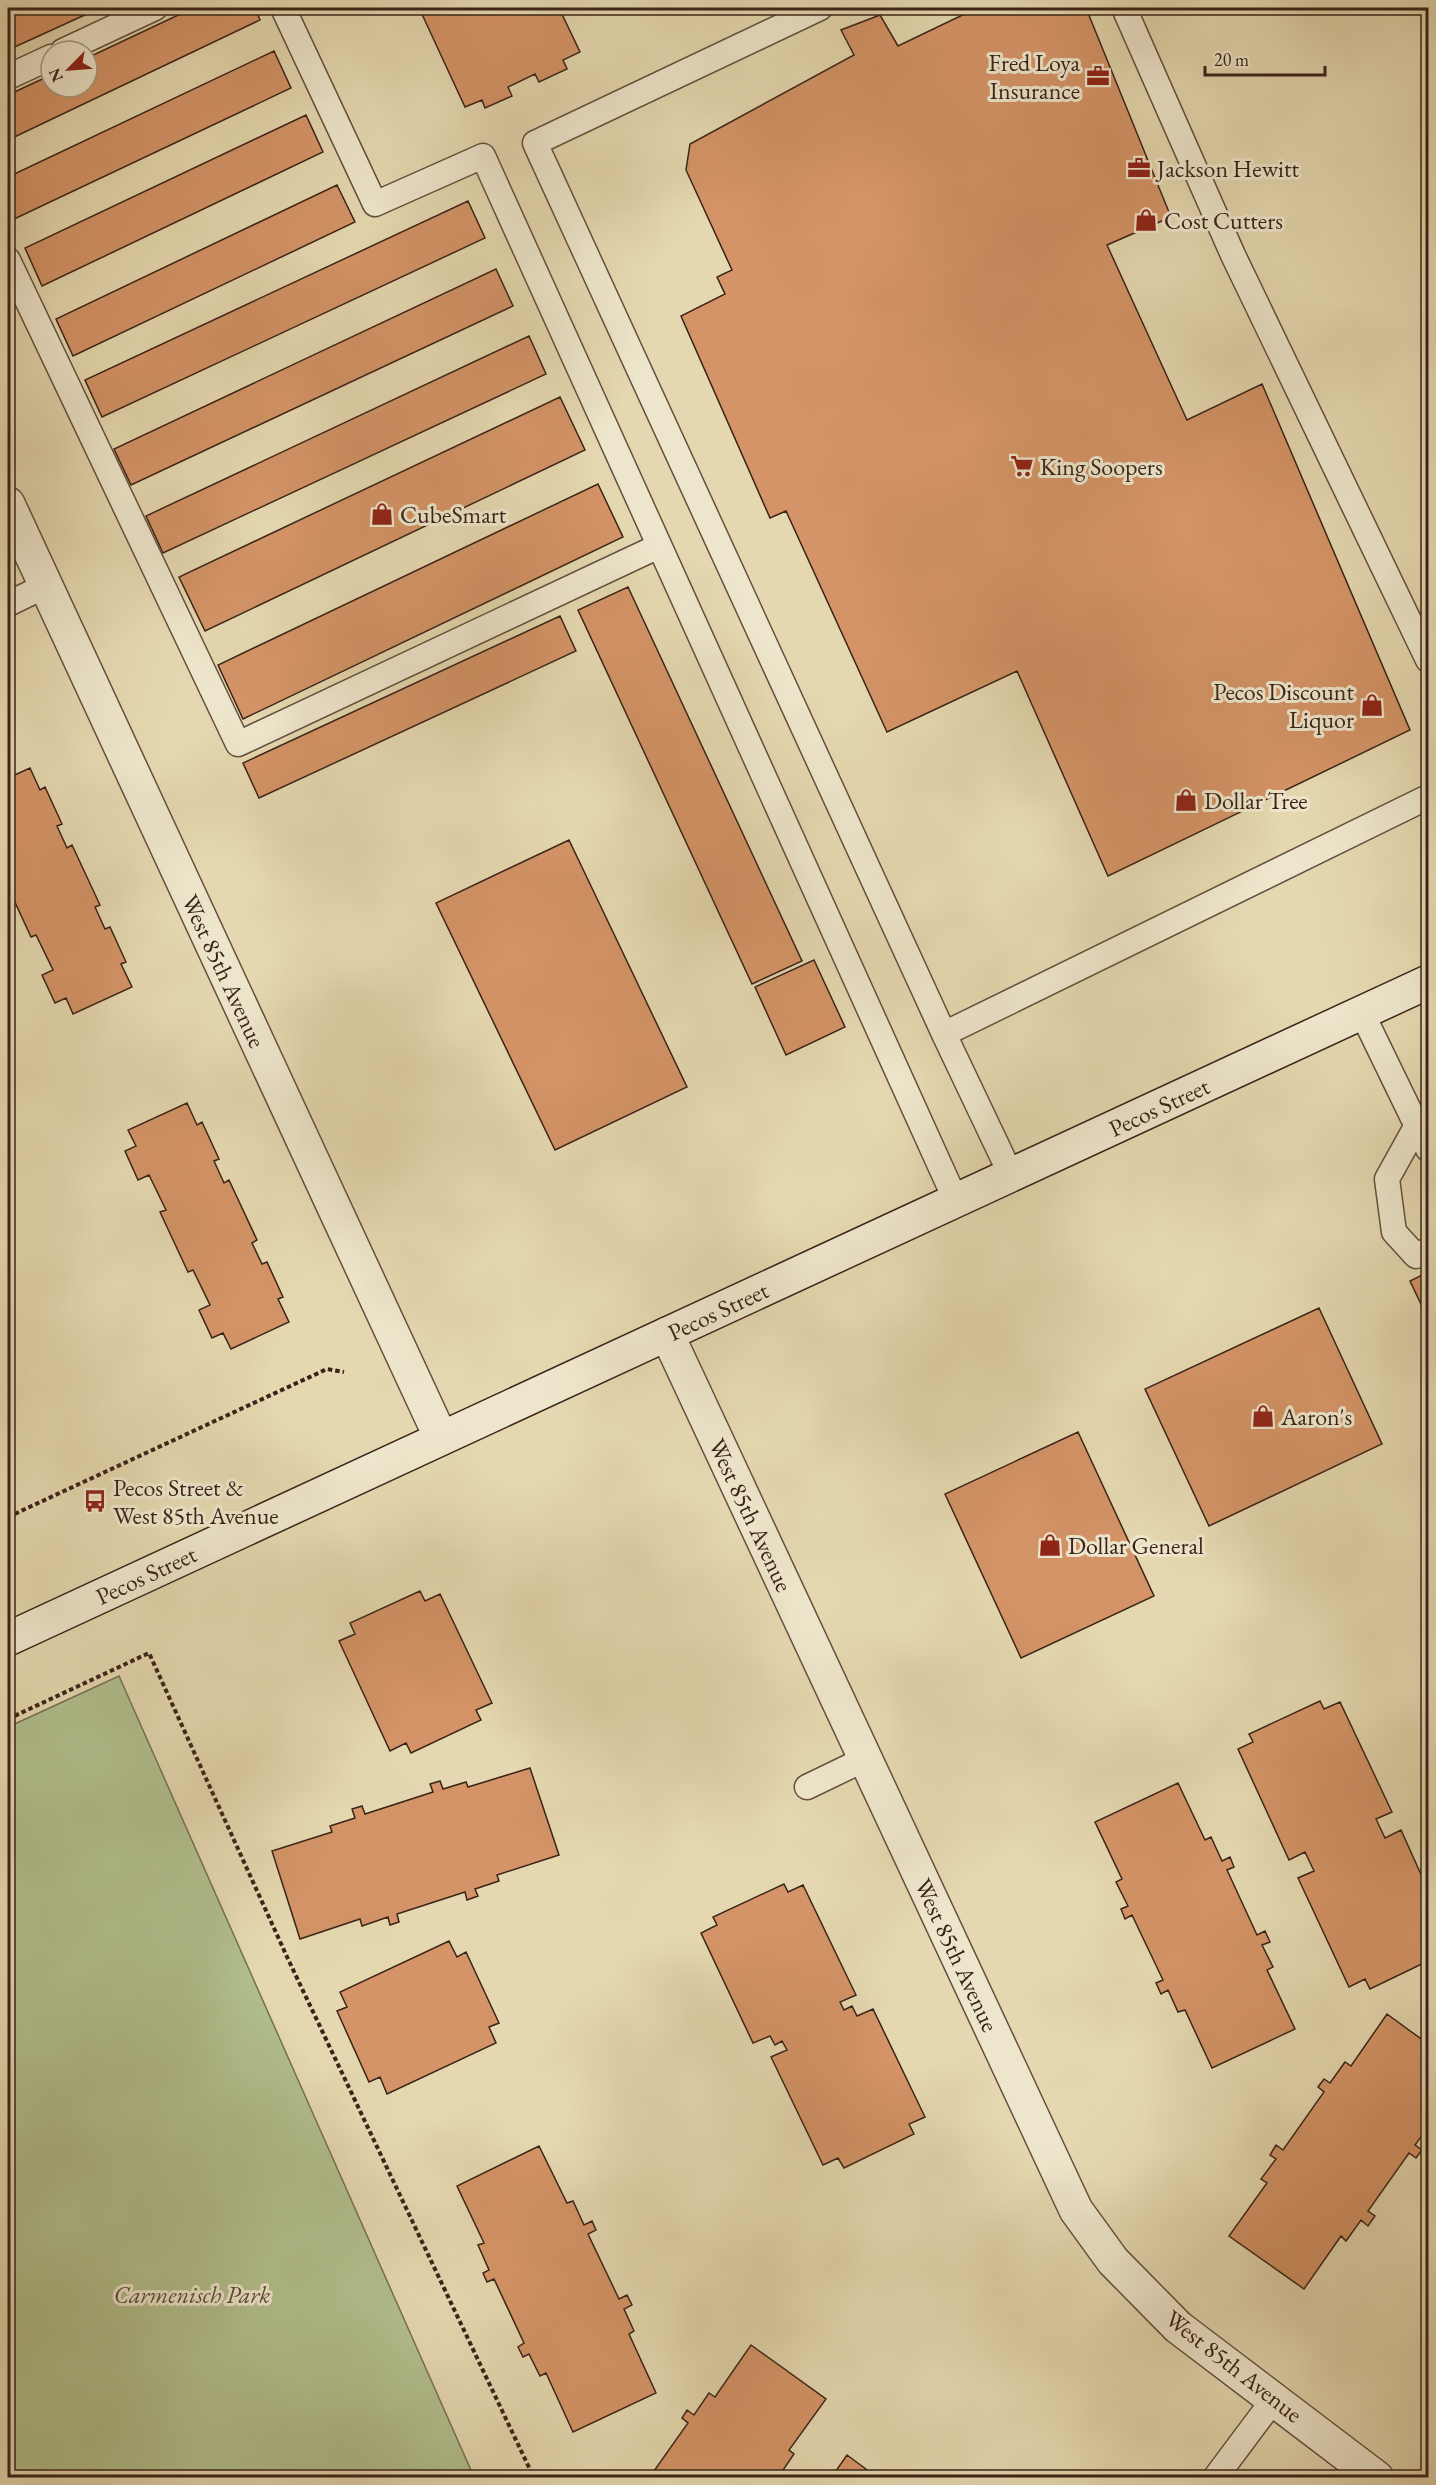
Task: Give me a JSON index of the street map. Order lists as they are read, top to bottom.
{
  "streets": {
    "street": ["West 85th Avenue", "Pecos Street"]
  },
  "crossings": [
    ["West 85th Avenue", "Pecos Street"]
  ],
  "parks": ["Carmenisch Park"],
  "places": {
    "office": ["Fred Loya Insurance", "Jackson Hewitt"],
    "shop": [
      "Cost Cutters",
      "CubeSmart",
      "Pecos Discount Liquor",
      "Dollar Tree",
      "Aaron's",
      "Dollar General"
    ],
    "supermarket": ["King Soopers"],
    "bus stop": ["Pecos Street & West 85th Avenue"]
  },
  "scale_bar": "20 m",
  "north": "bottom left"
}
